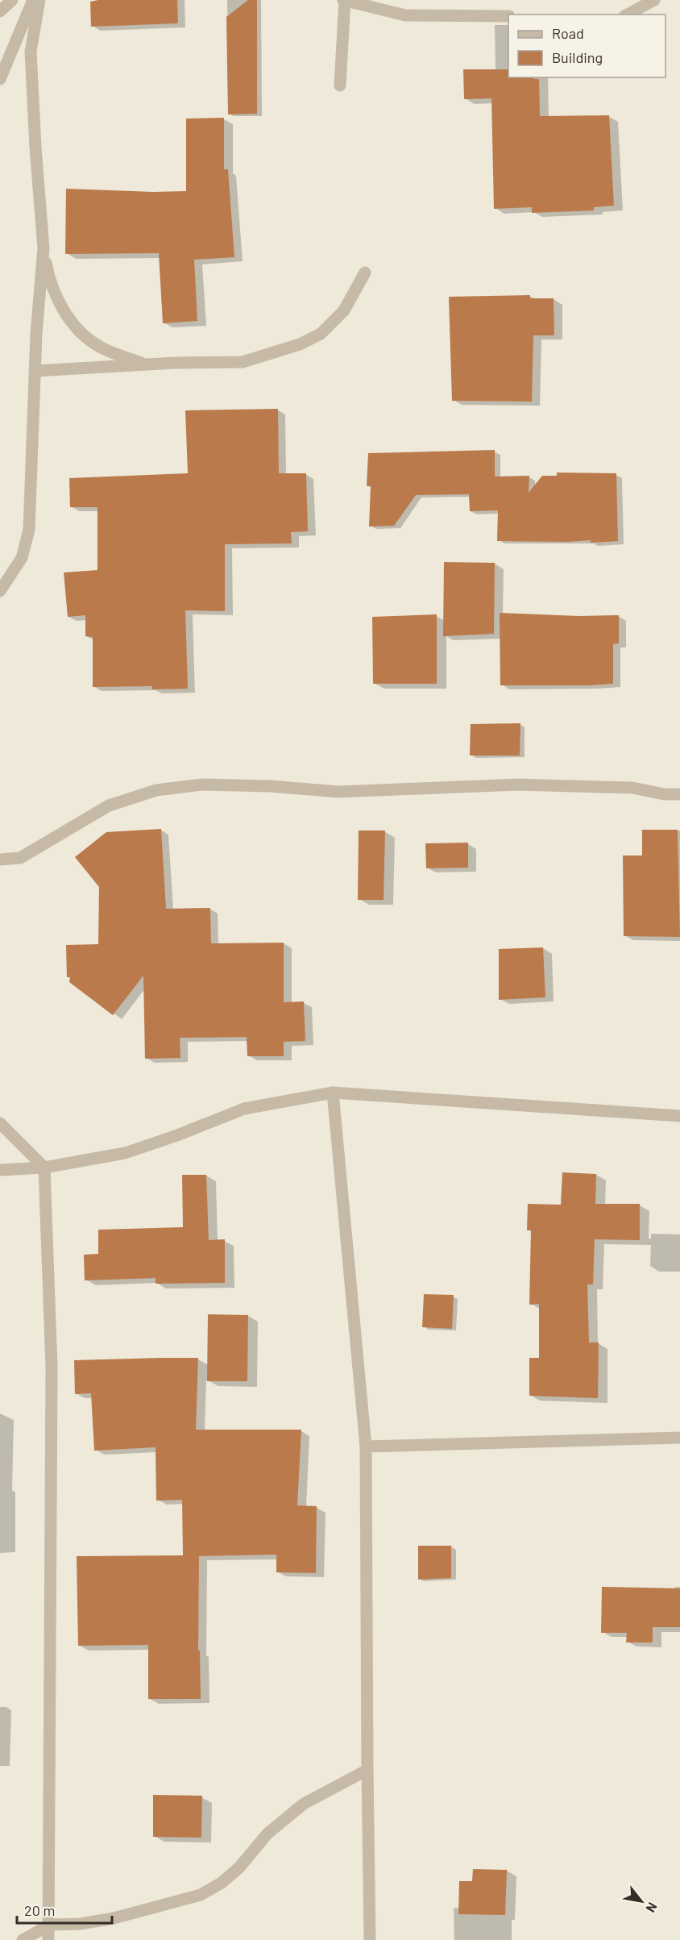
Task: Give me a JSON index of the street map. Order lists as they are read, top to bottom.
{
  "legend": ["Road", "Building"],
  "scale_bar": "20 m",
  "north": "bottom right"
}
